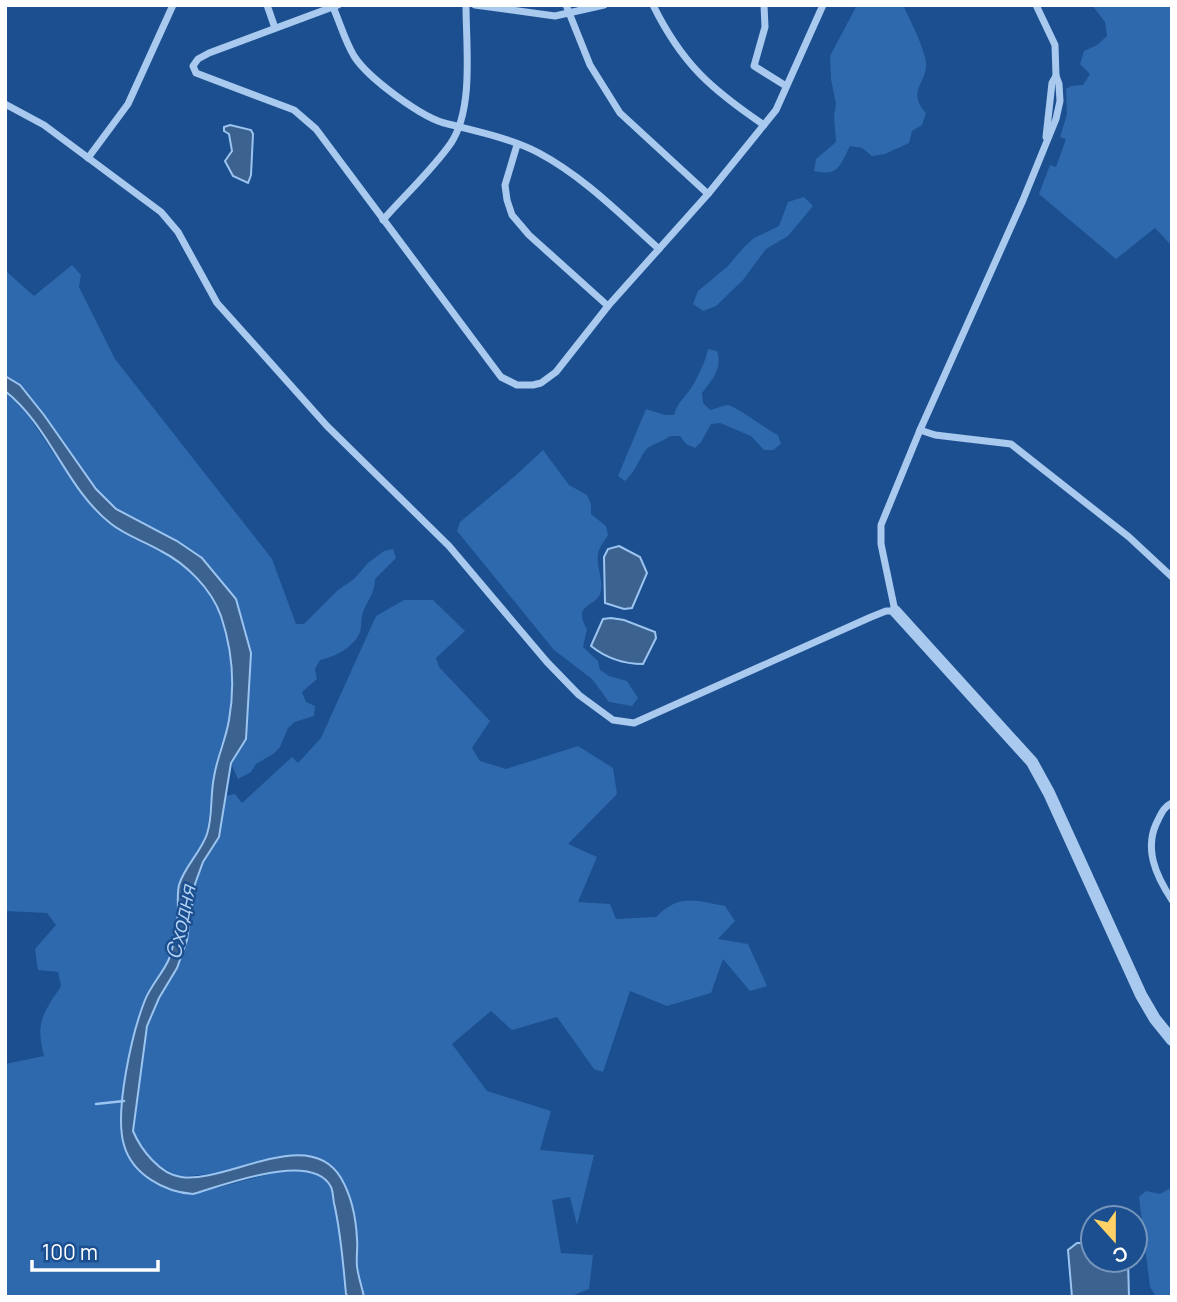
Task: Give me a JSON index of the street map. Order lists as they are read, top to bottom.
{
  "water": ["Сходня"],
  "scale_bar": "100 m",
  "north": "bottom"
}
